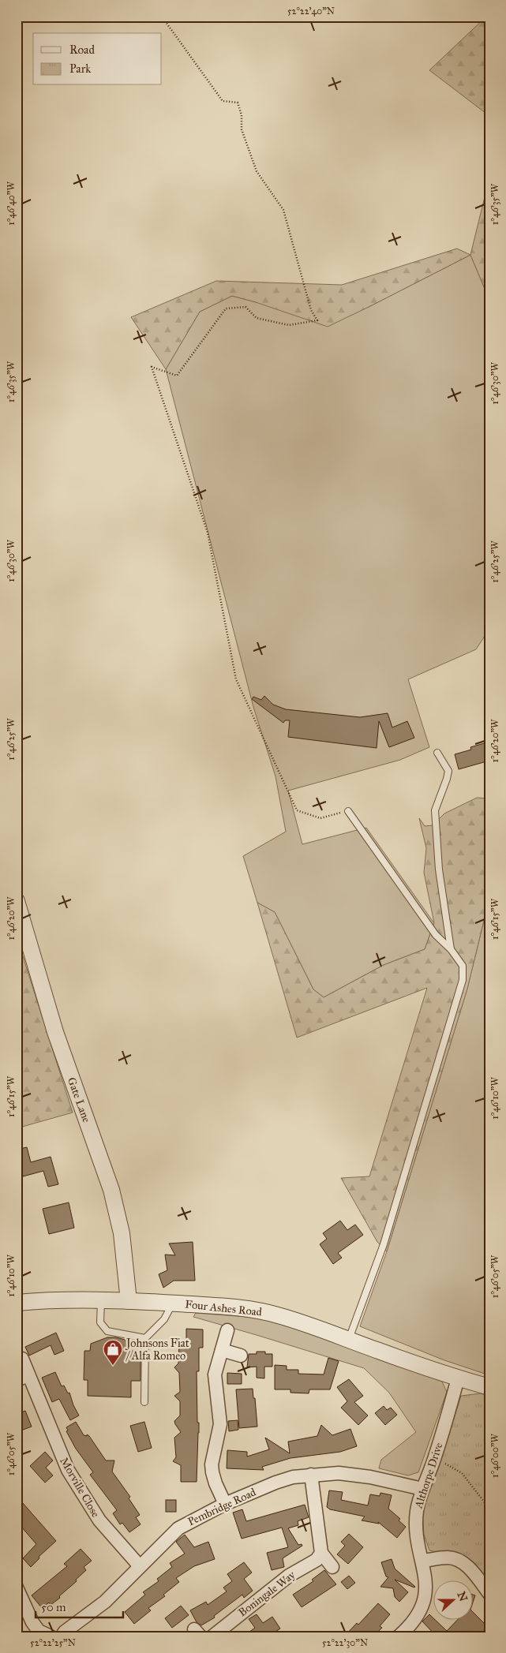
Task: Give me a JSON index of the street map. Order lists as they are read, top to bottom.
{
  "streets": {
    "street": [
      "Gate Lane",
      "Four Ashes Road",
      "Althorpe Drive",
      "Morville Close",
      "Pembridge Road",
      "Boningale Way"
    ]
  },
  "crossings": [
    ["Gate Lane", "Four Ashes Road"],
    ["Four Ashes Road", "Althorpe Drive"],
    ["Althorpe Drive", "Pembridge Road"],
    ["Morville Close", "Pembridge Road"]
  ],
  "places": {
    "shop": ["Johnsons Fiat / Alfa Romeo"]
  },
  "legend": ["Road", "Park"],
  "scale_bar": "50 m",
  "north": "right",
  "coordinates": [
    "52°22'40\"N",
    "1°46'40\"W",
    "1°46'35\"W",
    "1°46'30\"W",
    "1°46'25\"W",
    "1°46'20\"W",
    "1°46'15\"W",
    "1°46'10\"W",
    "1°46'05\"W",
    "1°46'00\"W",
    "52°22'25\"N",
    "52°22'30\"N"
  ]
}
